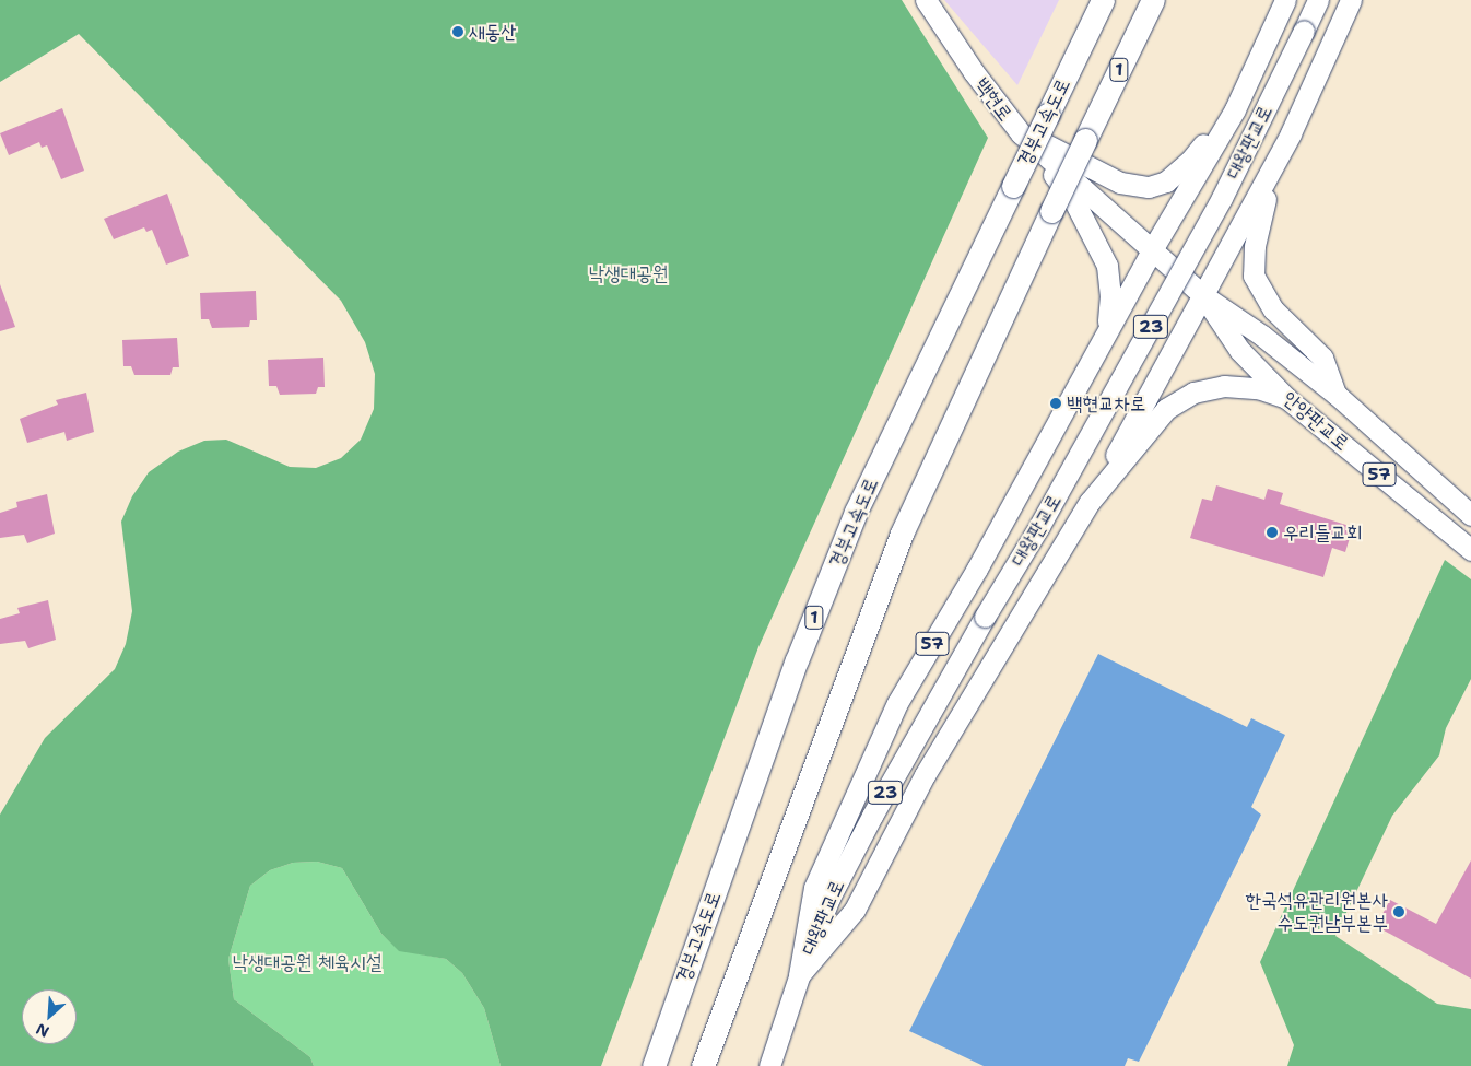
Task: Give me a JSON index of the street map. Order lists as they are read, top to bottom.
{
  "streets": {
    "highway": ["1", "경부고속도로"],
    "main road": [
      "백현로",
      "대왕판교로",
      "23",
      "안양판교로",
      "57"
    ]
  },
  "crossings": [
    ["백현로", "대왕판교로"],
    ["백현로", "안양판교로"],
    ["대왕판교로", "안양판교로"],
    ["대왕판교로", "57"],
    ["안양판교로", "57"]
  ],
  "parks": ["낙생대공원", "낙생대공원 체육시설"],
  "places": [
    "새동산",
    "백현교차로",
    "우리들교회",
    "한국석유관리원본사 수도권남부본부"
  ],
  "north": "bottom left"
}
